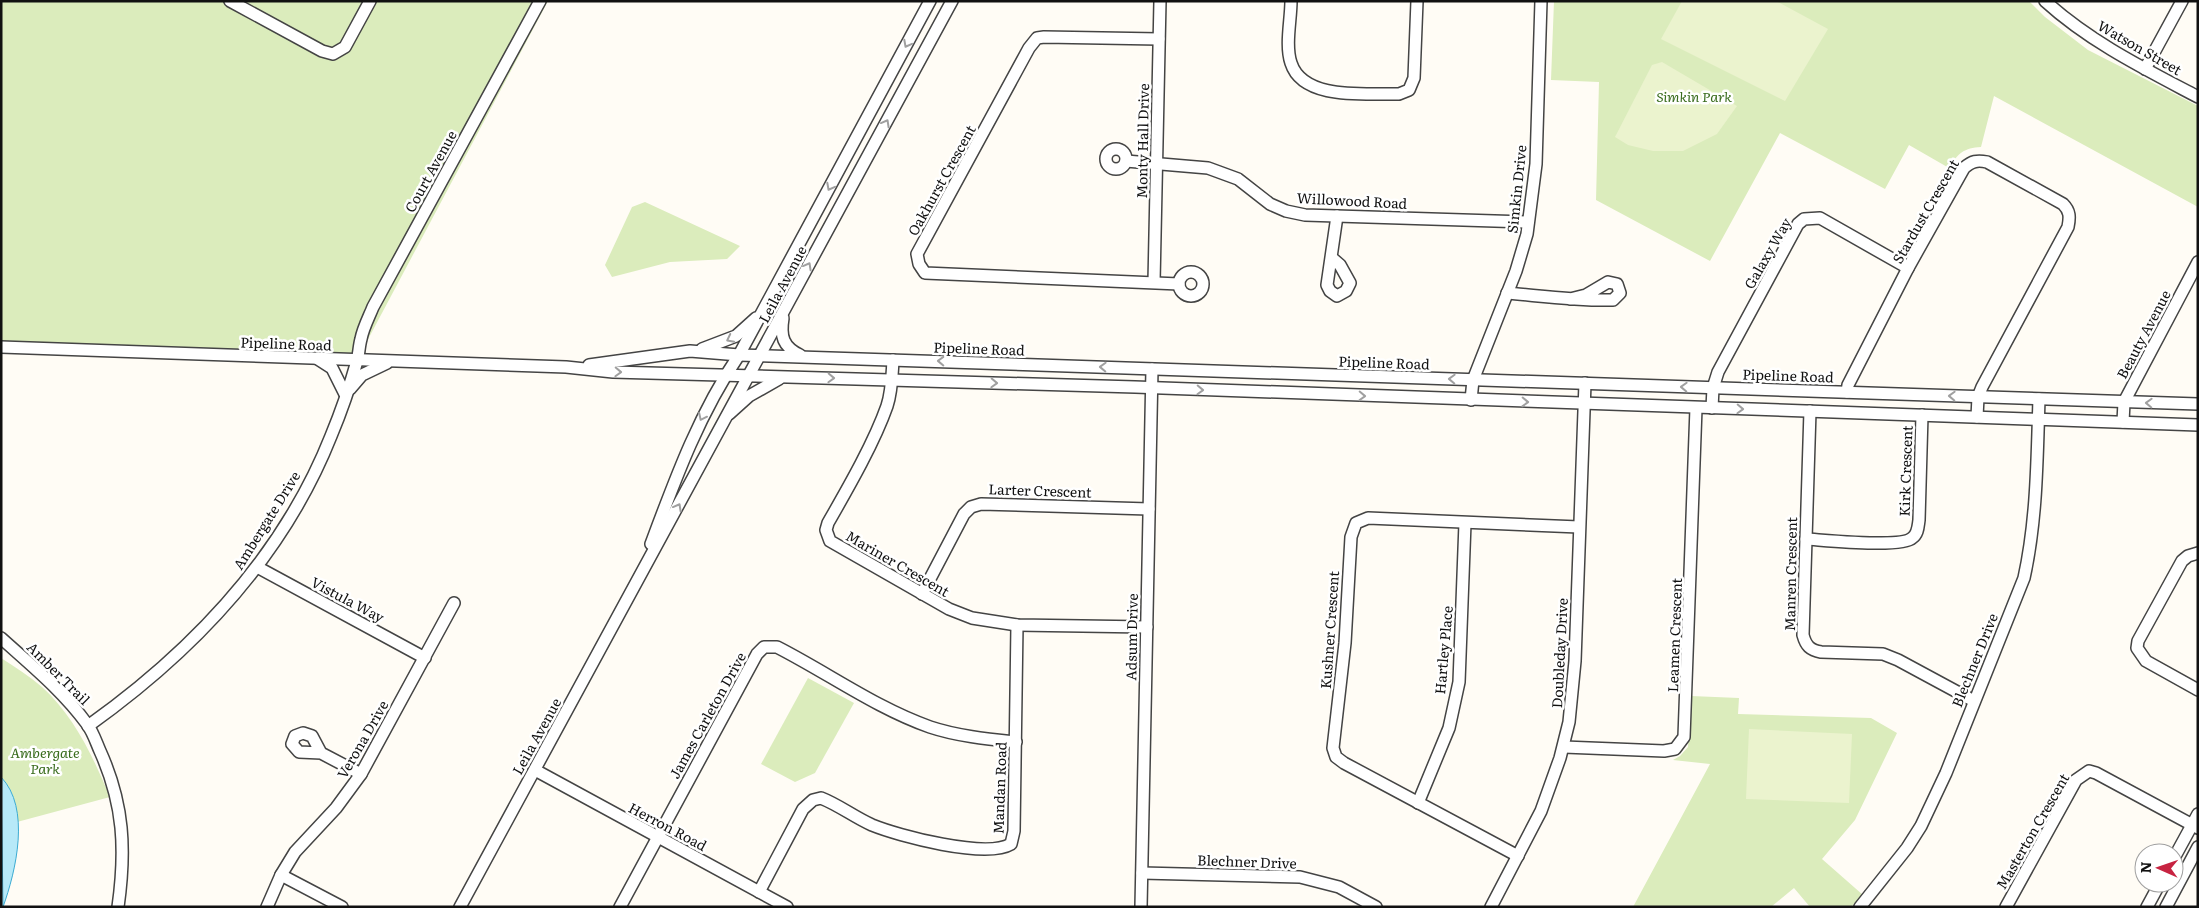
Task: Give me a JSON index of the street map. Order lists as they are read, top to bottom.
{
  "streets": {
    "street": [
      "Watson Street",
      "Monty Hall Drive",
      "Court Avenue",
      "Oakhurst Crescent",
      "Simkin Drive",
      "Willowood Road",
      "Stardust Crescent",
      "Galaxy Way",
      "Leila Avenue",
      "Beauty Avenue",
      "Pipeline Road",
      "Kirk Crescent",
      "Larter Crescent",
      "Ambergate Drive",
      "Mariner Crescent",
      "Manren Crescent",
      "Vistula Way",
      "Kushner Crescent",
      "Leamen Crescent",
      "Adsum Drive",
      "Hartley Place",
      "Doubleday Drive",
      "Blechner Drive",
      "Amber Trail",
      "James Carleton Drive",
      "Verona Drive",
      "Mandan Road",
      "Herron Road",
      "Masterton Crescent"
    ]
  },
  "crossings": [
    ["Monty Hall Drive", "Oakhurst Crescent"],
    ["Monty Hall Drive", "Willowood Road"],
    ["Court Avenue", "Pipeline Road"],
    ["Court Avenue", "Ambergate Drive"],
    ["Simkin Drive", "Willowood Road"],
    ["Simkin Drive", "Pipeline Road"],
    ["Stardust Crescent", "Galaxy Way"],
    ["Stardust Crescent", "Pipeline Road"],
    ["Galaxy Way", "Pipeline Road"],
    ["Leila Avenue", "Pipeline Road"],
    ["Leila Avenue", "Herron Road"],
    ["Beauty Avenue", "Pipeline Road"],
    ["Pipeline Road", "Kirk Crescent"],
    ["Pipeline Road", "Ambergate Drive"],
    ["Pipeline Road", "Mariner Crescent"],
    ["Pipeline Road", "Manren Crescent"],
    ["Pipeline Road", "Leamen Crescent"],
    ["Pipeline Road", "Adsum Drive"],
    ["Pipeline Road", "Doubleday Drive"],
    ["Pipeline Road", "Blechner Drive"],
    ["Kirk Crescent", "Manren Crescent"],
    ["Larter Crescent", "Mariner Crescent"],
    ["Larter Crescent", "Adsum Drive"],
    ["Ambergate Drive", "Vistula Way"],
    ["Ambergate Drive", "Amber Trail"],
    ["Mariner Crescent", "Adsum Drive"],
    ["Mariner Crescent", "Mandan Road"],
    ["Manren Crescent", "Blechner Drive"],
    ["Vistula Way", "Verona Drive"],
    ["Kushner Crescent", "Hartley Place"],
    ["Kushner Crescent", "Doubleday Drive"],
    ["Leamen Crescent", "Doubleday Drive"],
    ["Adsum Drive", "Blechner Drive"],
    ["James Carleton Drive", "Mandan Road"],
    ["James Carleton Drive", "Herron Road"],
    ["Mandan Road", "Herron Road"]
  ],
  "parks": ["Simkin Park", "Ambergate Park"],
  "north": "left"
}
